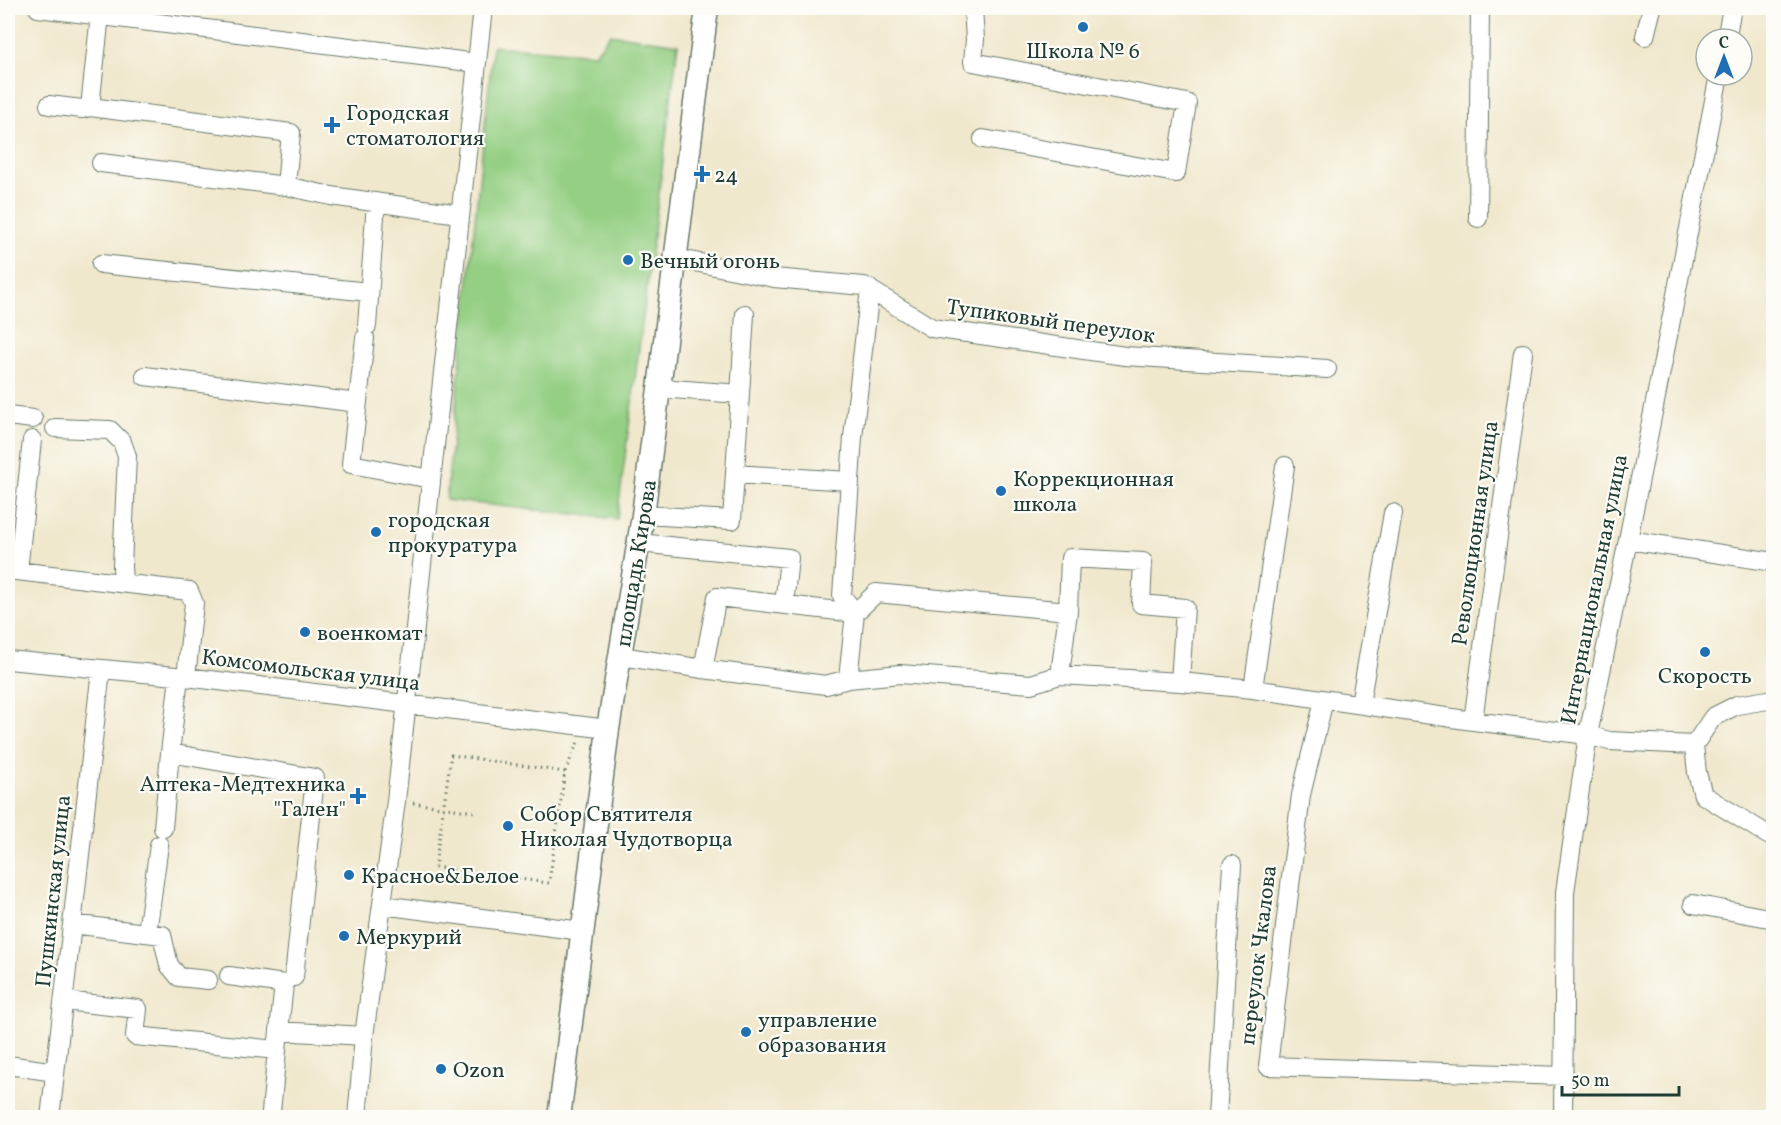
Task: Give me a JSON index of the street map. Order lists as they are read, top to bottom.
{
  "streets": {
    "main road": ["площадь Кирова"],
    "street": [
      "Тупиковый переулок",
      "Революционная улица",
      "Интернациональная улица",
      "Комсомольская улица",
      "Пушкинская улица",
      "переулок Чкалова"
    ]
  },
  "crossings": [
    ["Тупиковый переулок", "площадь Кирова"],
    ["площадь Кирова", "Комсомольская улица"],
    ["Интернациональная улица", "переулок Чкалова"],
    ["Комсомольская улица", "Пушкинская улица"]
  ],
  "places": {
    "other": [
      "Школа № 6",
      "Вечный огонь",
      "Коррекционная школа",
      "городская прокуратура",
      "военкомат",
      "Скорость",
      "Собор Святителя Николая Чудотворца",
      "Красное&Белое",
      "Меркурий",
      "управление образования",
      "Ozon"
    ],
    "health": ["Городская стоматология", "24", "Аптека-Медтехника \"Гален\""]
  },
  "scale_bar": "50 m",
  "north": "top"
}
